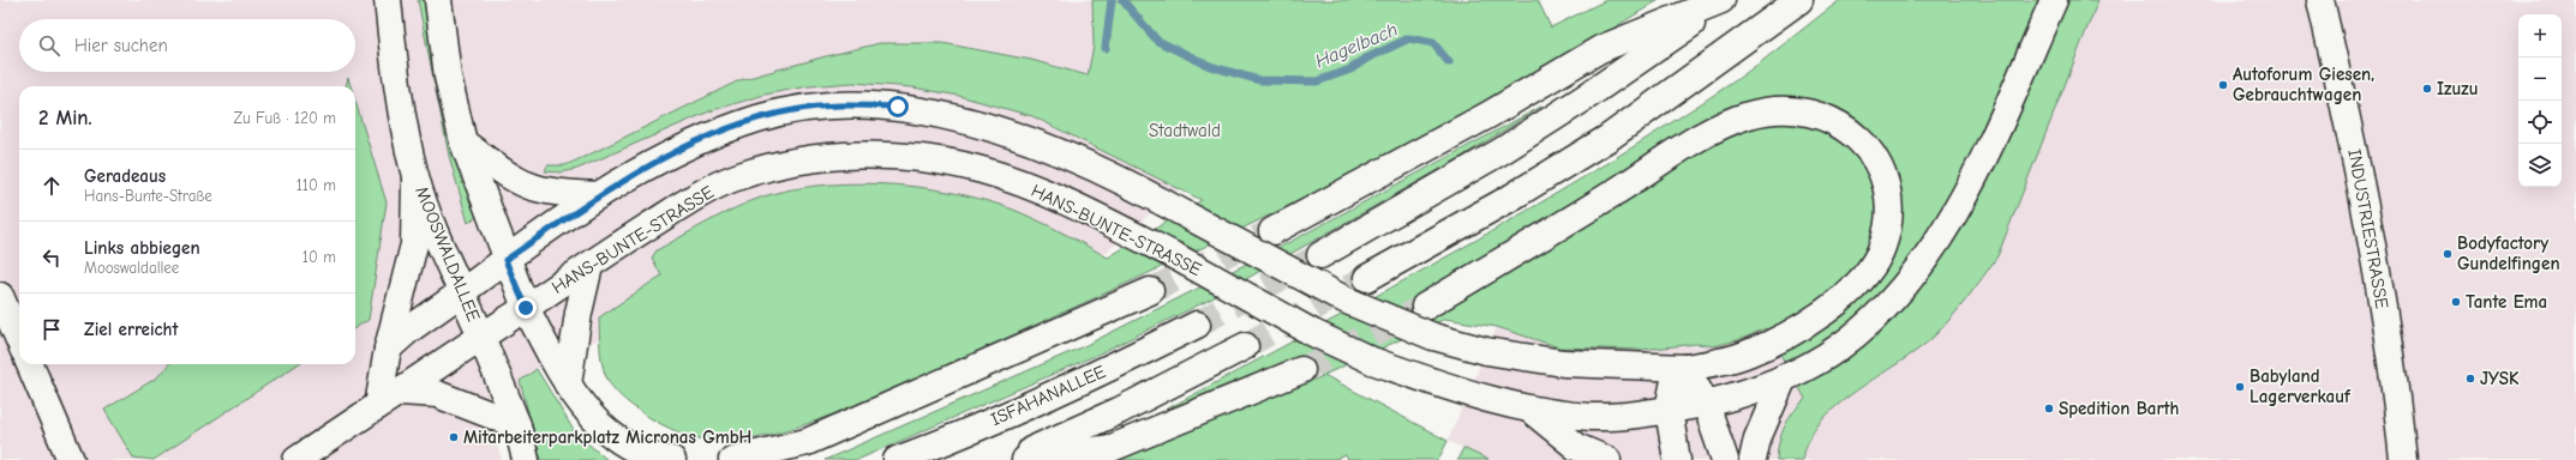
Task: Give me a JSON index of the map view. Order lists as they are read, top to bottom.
{
  "streets": {
    "main road": [
      "INDUSTRIESTRASSE",
      "HANS-BUNTE-STRASSE",
      "MOOSWALDALLEE",
      "ISFAHANALLEE"
    ]
  },
  "crossings": [
    ["HANS-BUNTE-STRASSE", "MOOSWALDALLEE"]
  ],
  "water": ["Hagelbach"],
  "parks": ["Stadtwald"],
  "places": [
    "Autoforum Giesen, Gebrauchtwagen",
    "Izuzu",
    "Bodyfactory Gundelfingen",
    "Tante Ema",
    "JYSK",
    "Babyland Lagerverkauf",
    "Spedition Barth",
    "Mitarbeiterparkplatz Micronas GmbH"
  ],
  "page": {
    "map_buttons": ["+", "−"],
    "search": "Hier suchen",
    "heading": ["2 Min.", "Zu Fuß · 120 m"],
    "list": [
      ["Geradeaus", "Hans-Bunte-Straße", "110 m"],
      ["Links abbiegen", "Mooswaldallee", "10 m"],
      "Ziel erreicht"
    ]
  }
}
